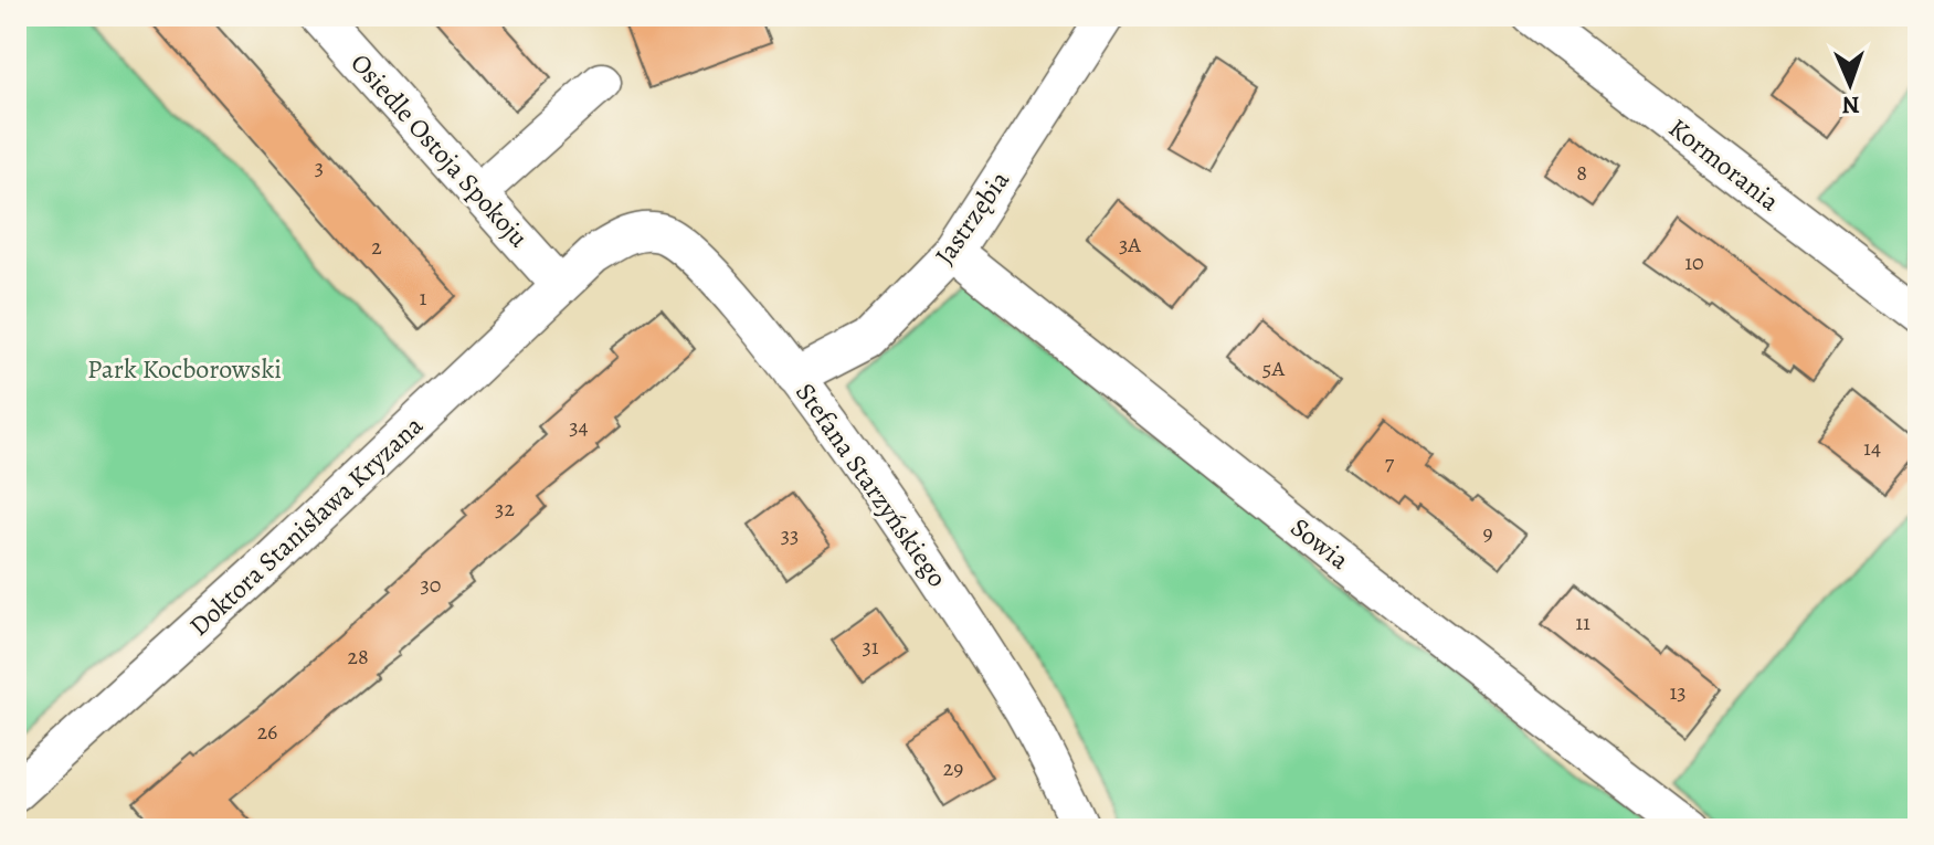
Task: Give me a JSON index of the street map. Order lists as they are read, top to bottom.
{
  "streets": {
    "street": [
      "Osiedle Ostoja Spokoju",
      "Kormorania",
      "Jastrzębia",
      "Stefana Starzyńskiego",
      "Doktora Stanisława Kryzana",
      "Sowia"
    ]
  },
  "crossings": [
    ["Osiedle Ostoja Spokoju", "Doktora Stanisława Kryzana"],
    ["Jastrzębia", "Stefana Starzyńskiego"],
    ["Jastrzębia", "Sowia"],
    ["Stefana Starzyńskiego", "Doktora Stanisława Kryzana"]
  ],
  "parks": ["Park Kocborowski"],
  "house_numbers": [
    "3",
    "8",
    "3A",
    "2",
    "10",
    "1",
    "5A",
    "34",
    "14",
    "7",
    "32",
    "9",
    "33",
    "30",
    "11",
    "31",
    "28",
    "13",
    "26",
    "29"
  ],
  "north": "bottom"
}
